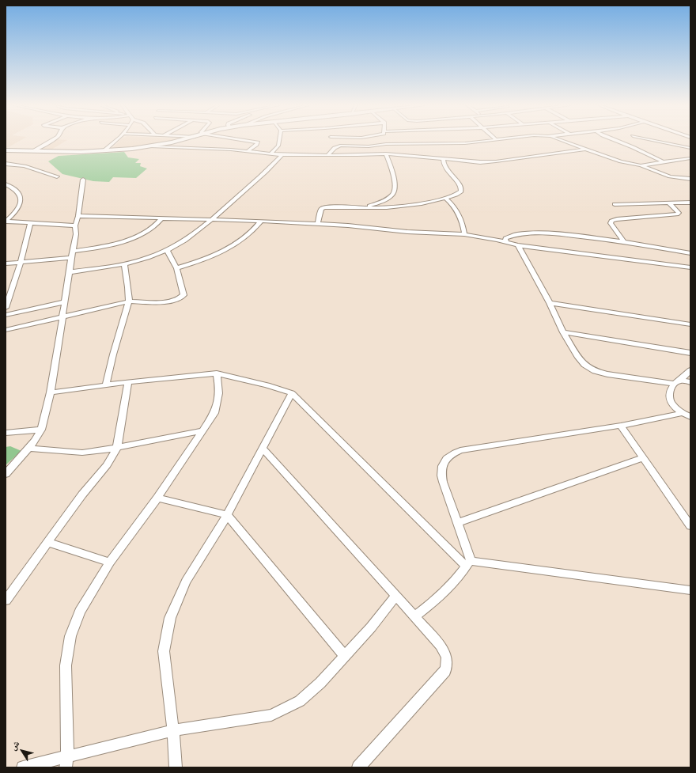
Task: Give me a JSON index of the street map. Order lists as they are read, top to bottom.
{
  "north": "top left"
}
